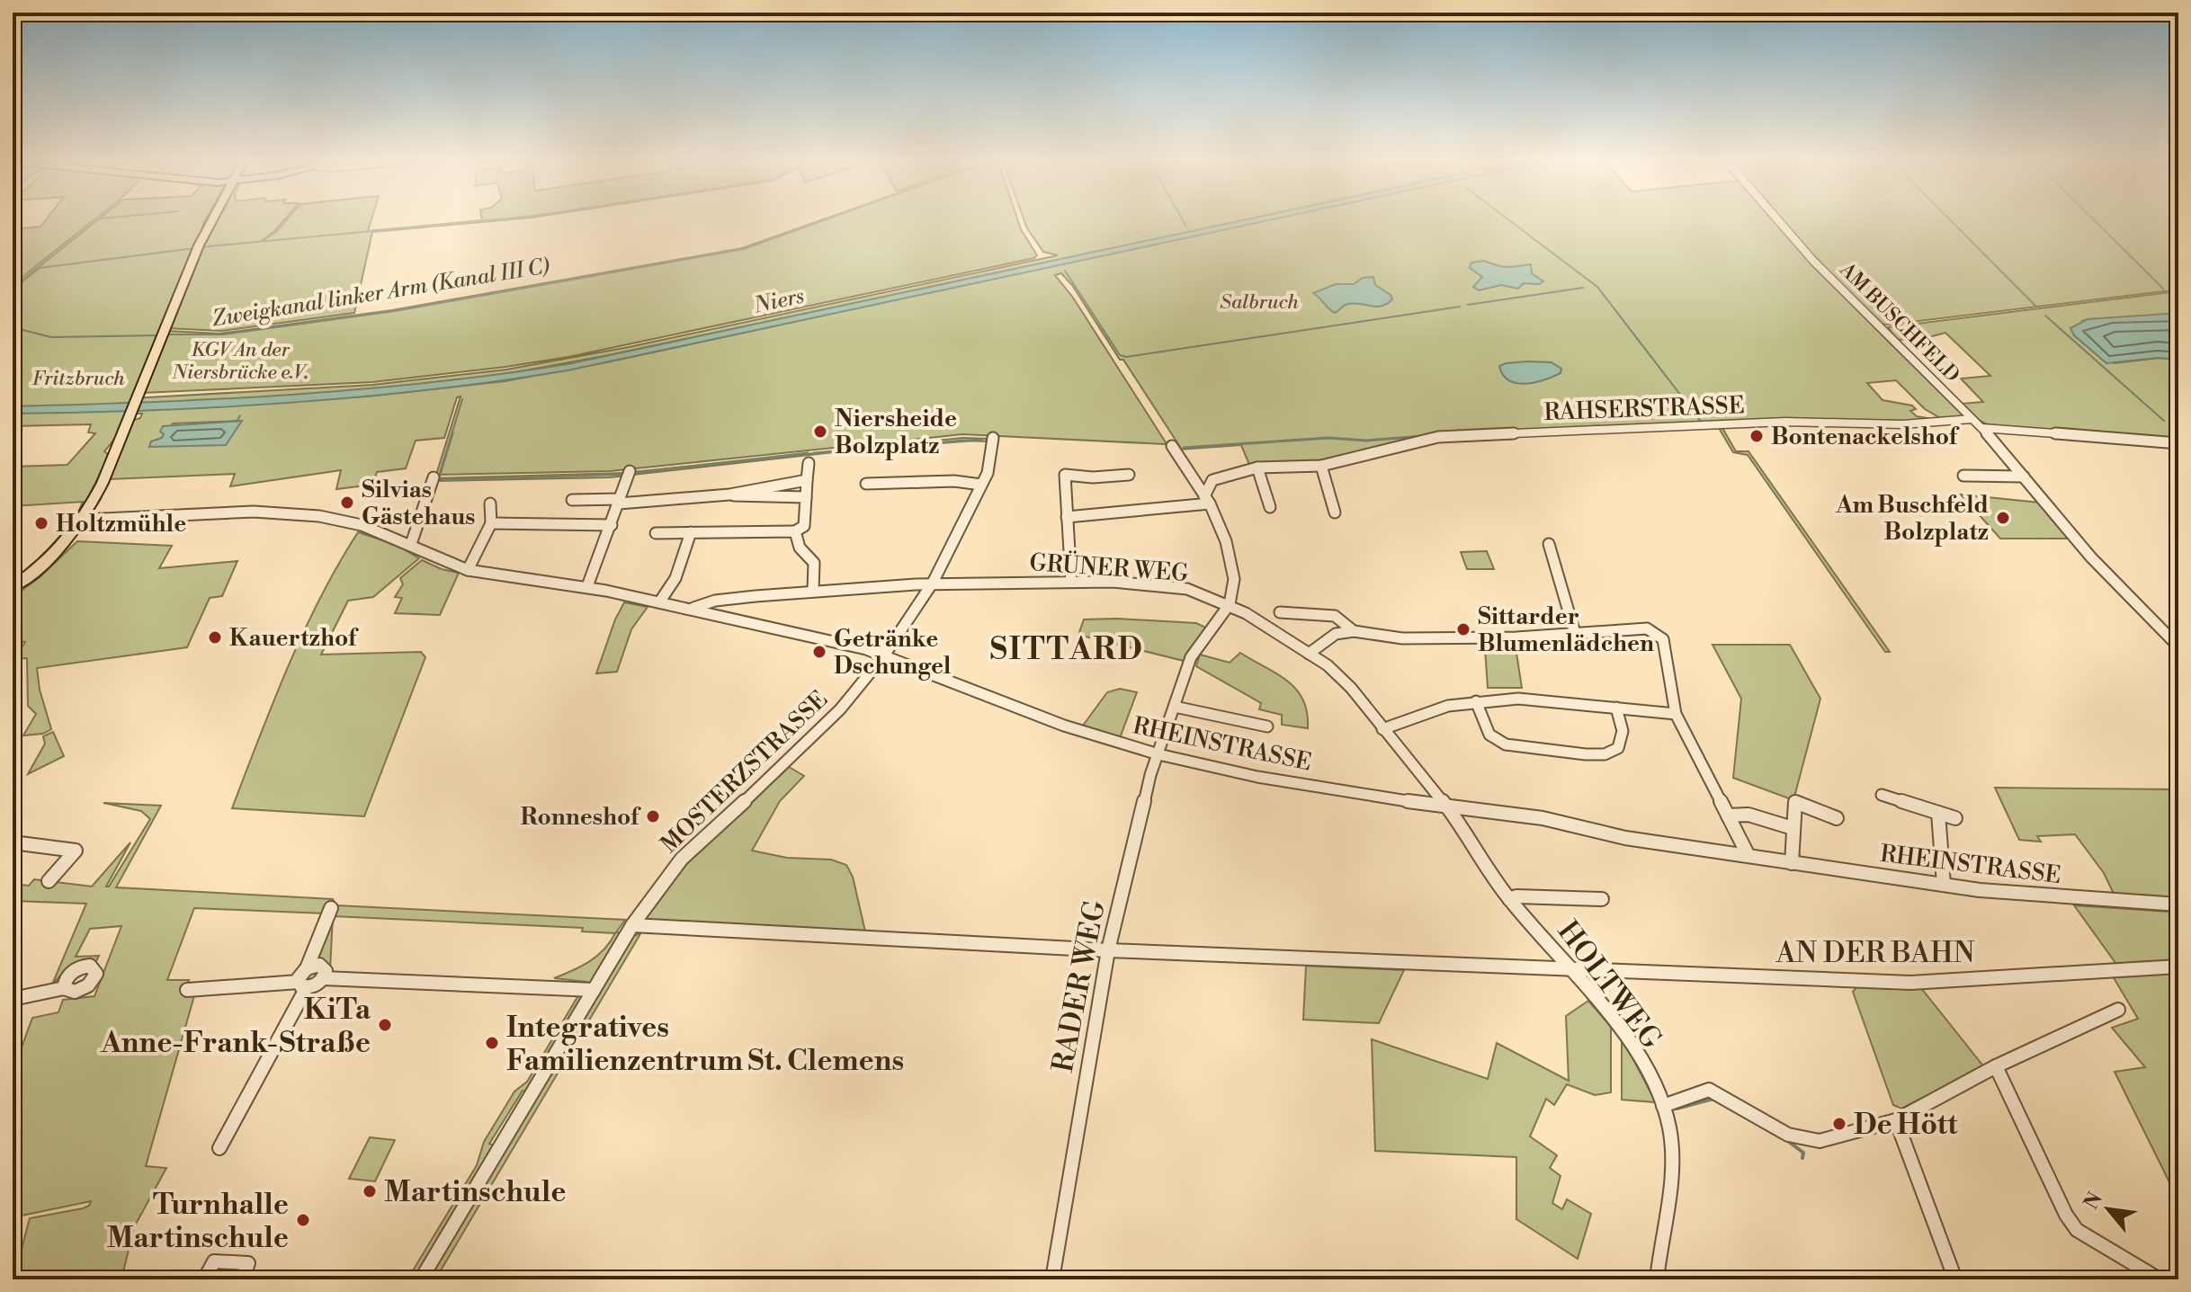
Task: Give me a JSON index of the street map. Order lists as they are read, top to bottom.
{
  "streets": {
    "street": [
      "AM BUSCHFELD",
      "RAHSERSTRASSE",
      "GRÜNER WEG",
      "RHEINSTRASSE",
      "MOSTERZSTRASSE",
      "AN DER BAHN",
      "HOLTWEG",
      "RADER WEG"
    ]
  },
  "crossings": [
    ["AM BUSCHFELD", "RAHSERSTRASSE"],
    ["GRÜNER WEG", "RHEINSTRASSE"],
    ["GRÜNER WEG", "MOSTERZSTRASSE"],
    ["GRÜNER WEG", "HOLTWEG"],
    ["GRÜNER WEG", "RADER WEG"],
    ["RHEINSTRASSE", "MOSTERZSTRASSE"],
    ["RHEINSTRASSE", "HOLTWEG"],
    ["RHEINSTRASSE", "RADER WEG"],
    ["MOSTERZSTRASSE", "AN DER BAHN"],
    ["AN DER BAHN", "HOLTWEG"],
    ["AN DER BAHN", "RADER WEG"]
  ],
  "districts": ["SITTARD"],
  "water": ["Zweigkanal linker Arm (Kanal III C)", "Niers"],
  "parks": ["Salbruch", "KGV An der Niersbrücke e.V.", "Fritzbruch"],
  "places": [
    "Niersheide Bolzplatz",
    "Bontenackelshof",
    "Silvias Gästehaus",
    "Am Buschfeld Bolzplatz",
    "Holtzmühle",
    "Sittarder Blumenlädchen",
    "Kauertzhof",
    "Getränke Dschungel",
    "Ronneshof",
    "KiTa Anne-Frank-Straße",
    "Integratives Familienzentrum St. Clemens",
    "De Hött",
    "Martinschule",
    "Turnhalle Martinschule"
  ],
  "north": "top left"
}
